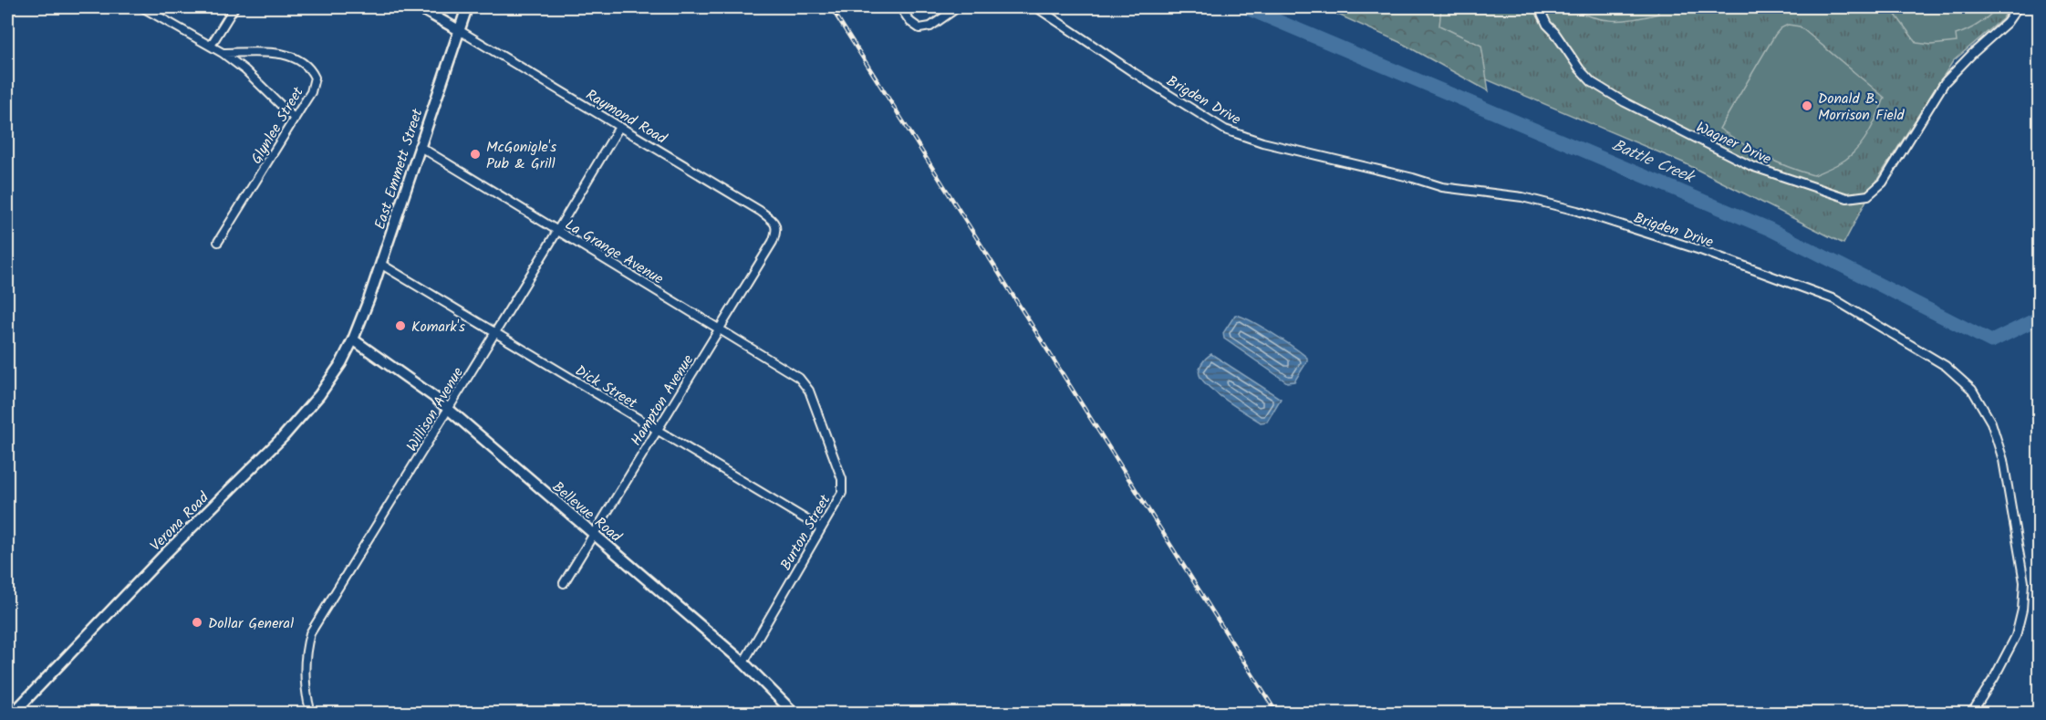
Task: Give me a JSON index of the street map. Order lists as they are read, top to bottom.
{
  "streets": {
    "street": [
      "Brigden Drive",
      "Raymond Road",
      "Glynlee Street",
      "Wagner Drive",
      "East Emmett Street",
      "La Grange Avenue",
      "Dick Street",
      "Hampton Avenue",
      "Willison Avenue",
      "Bellevue Road",
      "Verona Road",
      "Burton Street"
    ]
  },
  "crossings": [
    ["Raymond Road", "East Emmett Street"],
    ["Raymond Road", "Hampton Avenue"],
    ["Raymond Road", "Willison Avenue"],
    ["East Emmett Street", "La Grange Avenue"],
    ["East Emmett Street", "Dick Street"],
    ["East Emmett Street", "Bellevue Road"],
    ["East Emmett Street", "Verona Road"],
    ["La Grange Avenue", "Hampton Avenue"],
    ["La Grange Avenue", "Willison Avenue"],
    ["La Grange Avenue", "Burton Street"],
    ["Dick Street", "Hampton Avenue"],
    ["Dick Street", "Willison Avenue"],
    ["Dick Street", "Burton Street"],
    ["Hampton Avenue", "Bellevue Road"],
    ["Willison Avenue", "Bellevue Road"],
    ["Bellevue Road", "Verona Road"],
    ["Bellevue Road", "Burton Street"]
  ],
  "water": ["Battle Creek"],
  "places": [
    "Donald B. Morrison Field",
    "McGonigle's Pub & Grill",
    "Komark's",
    "Dollar General"
  ]
}
